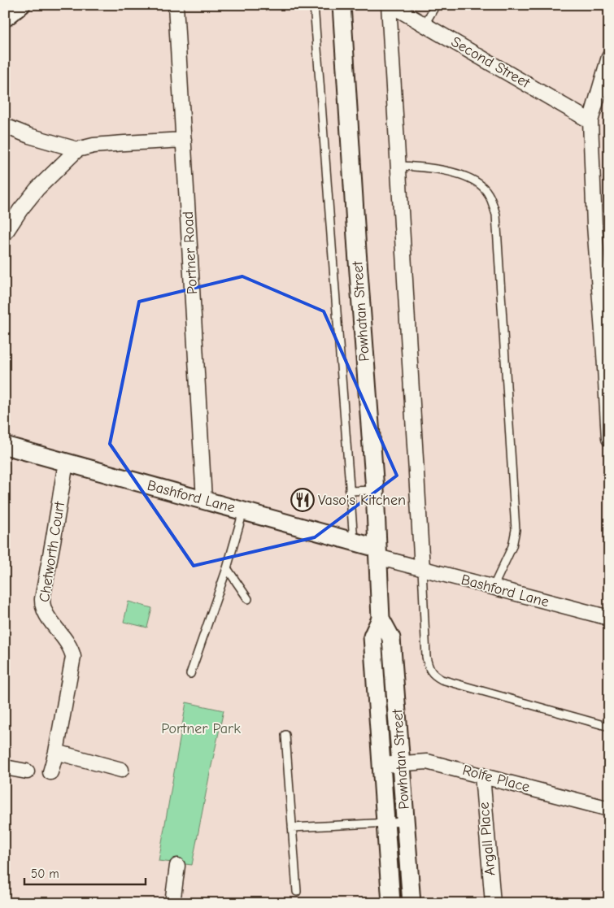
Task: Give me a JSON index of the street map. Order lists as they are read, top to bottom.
{
  "streets": {
    "street": [
      "Second Street",
      "Portner Road",
      "Powhatan Street",
      "Bashford Lane",
      "Chetworth Court",
      "Rolfe Place",
      "Argall Place"
    ]
  },
  "crossings": [
    ["Portner Road", "Bashford Lane"],
    ["Powhatan Street", "Bashford Lane"],
    ["Powhatan Street", "Rolfe Place"],
    ["Bashford Lane", "Chetworth Court"],
    ["Rolfe Place", "Argall Place"]
  ],
  "parks": ["Portner Park"],
  "places": {
    "restaurant": ["Vaso's Kitchen"]
  },
  "scale_bar": "50 m"
}
